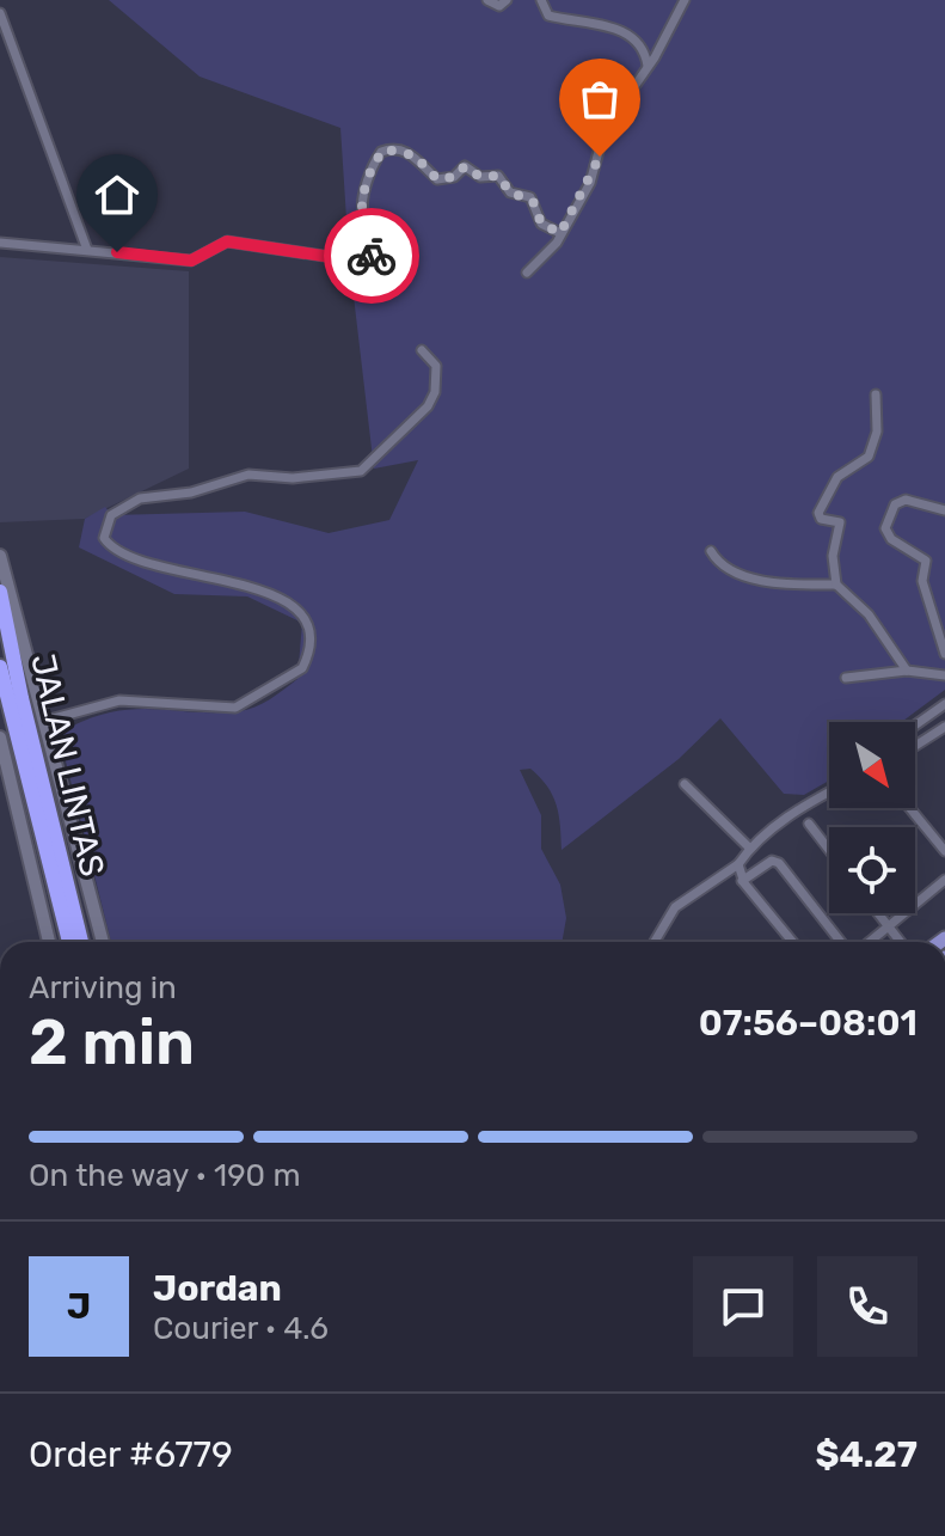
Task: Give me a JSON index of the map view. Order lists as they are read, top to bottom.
{
  "streets": {
    "highway": ["JALAN LINTAS"]
  },
  "north": "bottom right",
  "page": {
    "heading": ["2 min", "Arriving in", "07:56–08:01"],
    "panel": [
      "Jordan",
      "Courier · 4.6",
      "Order #6779",
      "$4.27"
    ],
    "bar": "On the way · 190 m",
    "round": "J"
  }
}
